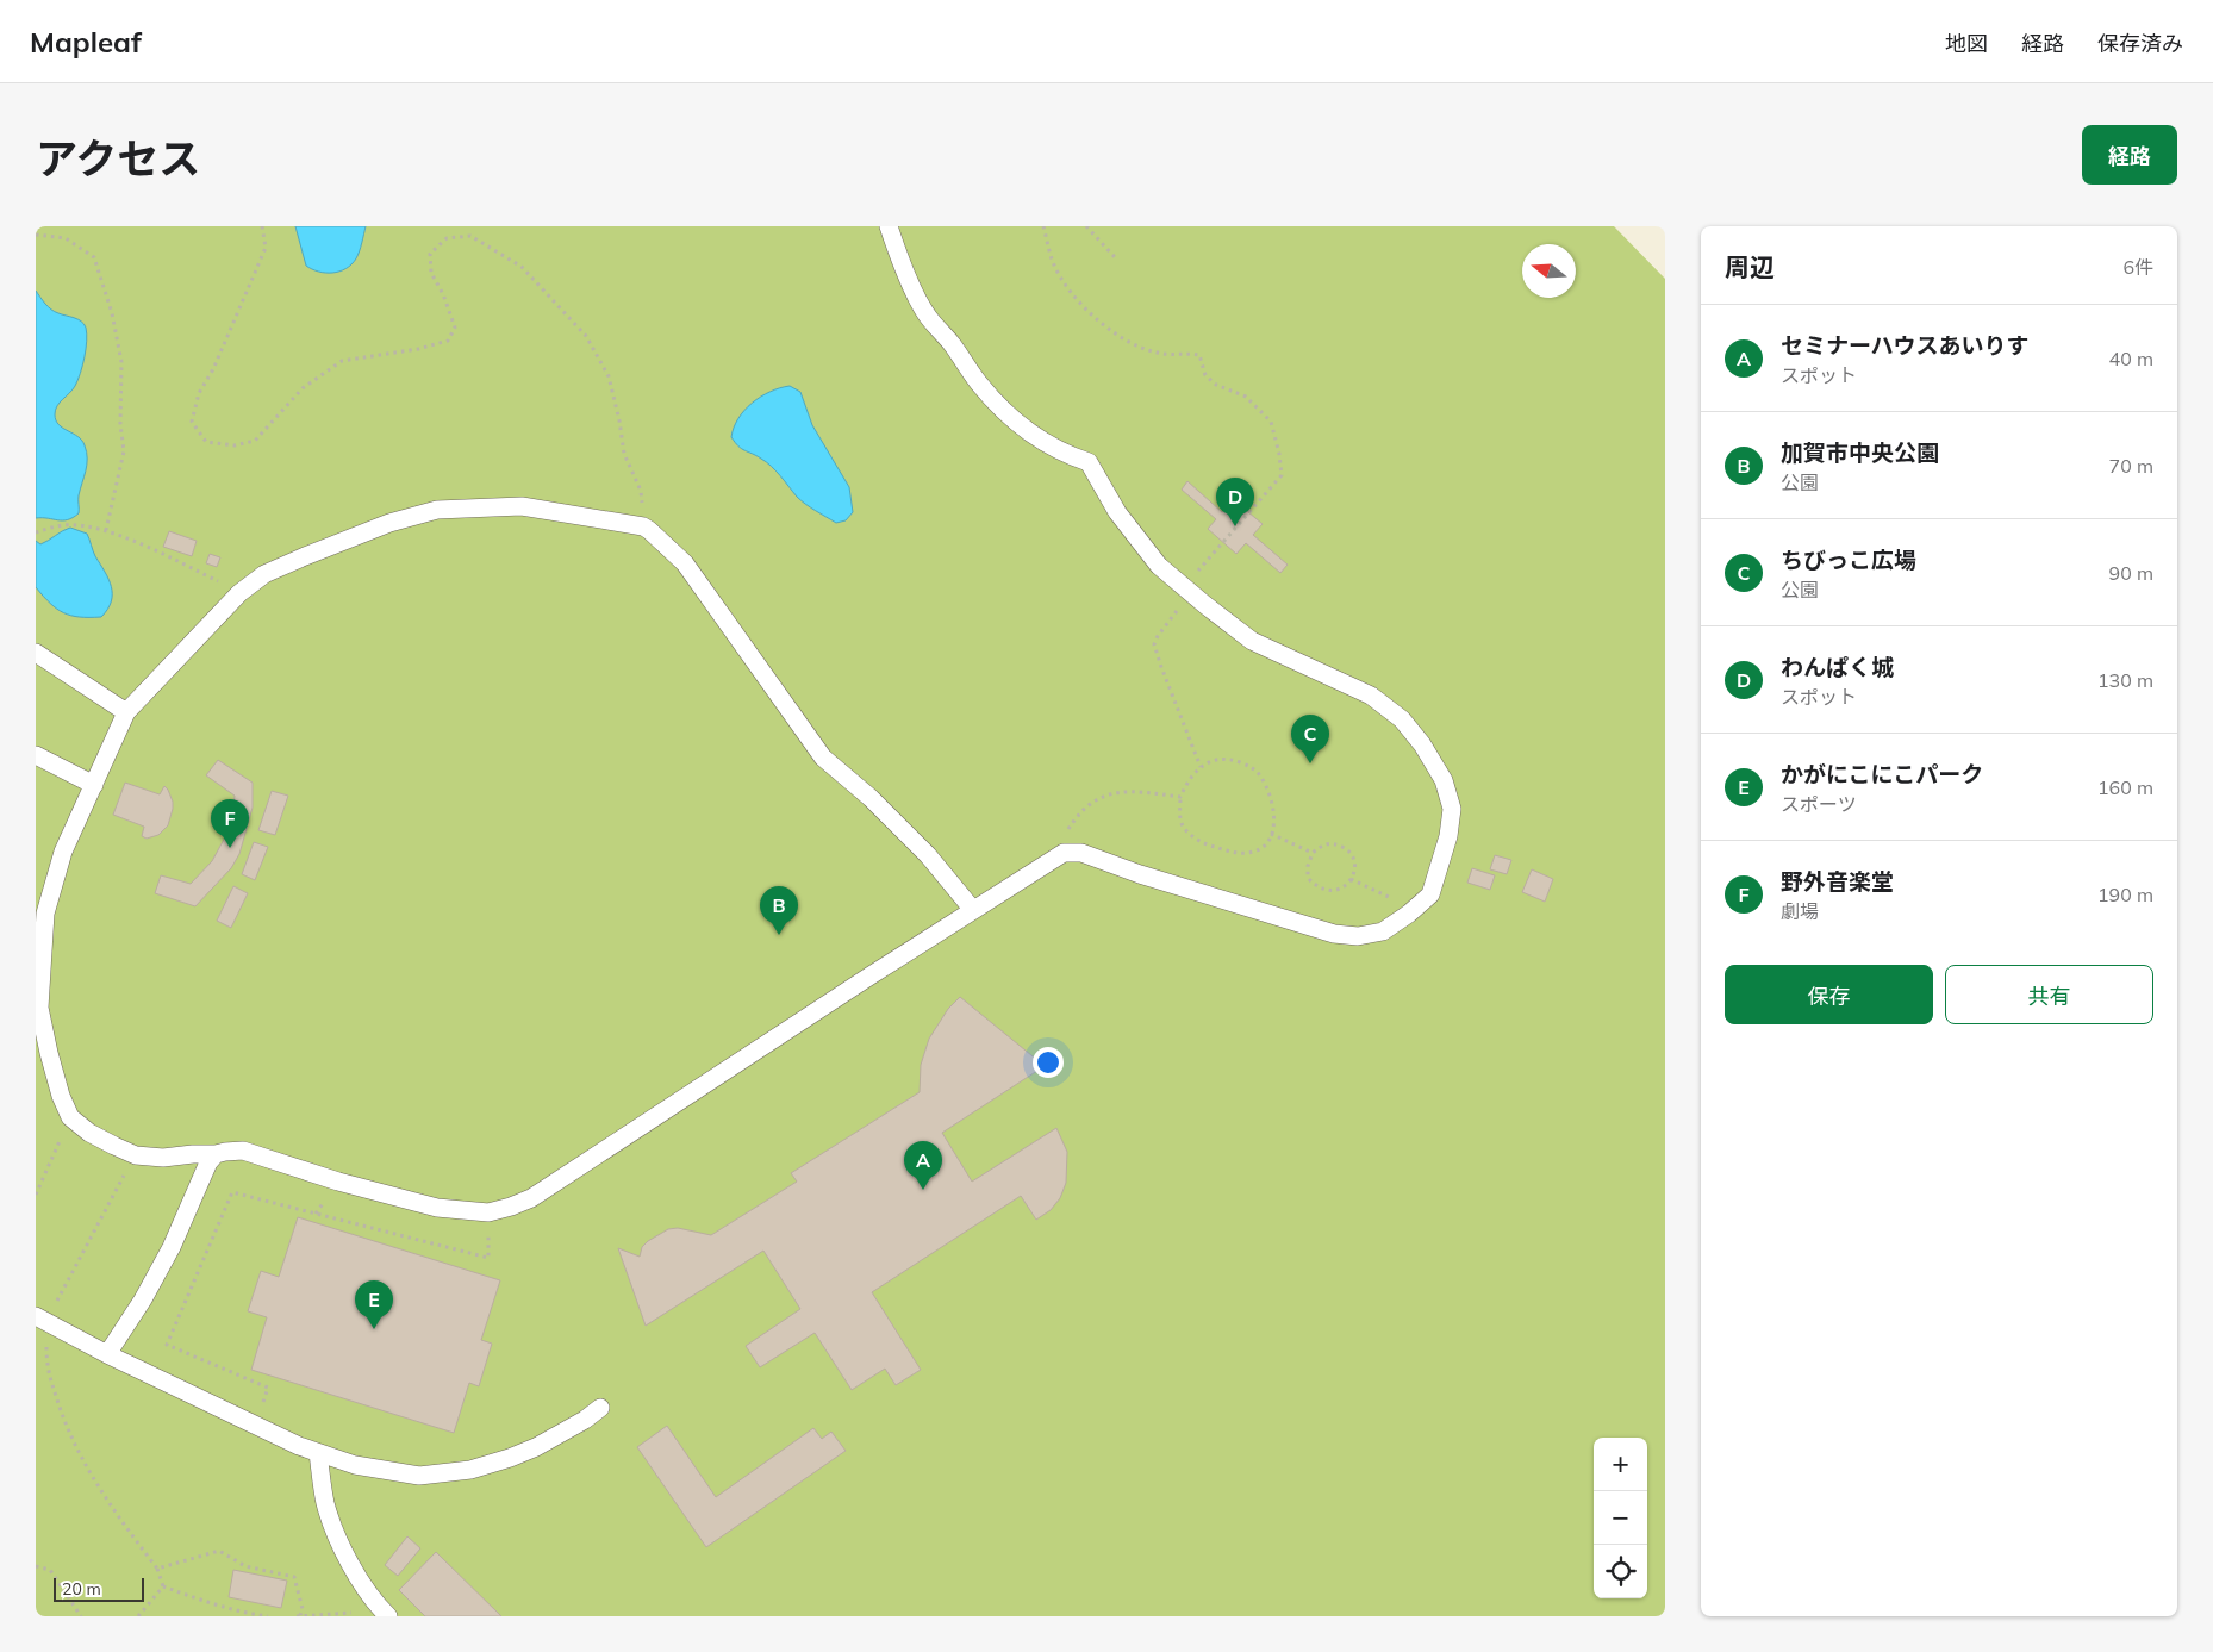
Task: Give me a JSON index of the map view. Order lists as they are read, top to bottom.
{
  "scale_bar": "20 m",
  "north": "left",
  "page": {
    "header": "Mapleaf",
    "nav": ["地図", "経路", "保存済み"],
    "title": "アクセス",
    "buttons": [
      "経路",
      ["保存", "共有"]
    ],
    "heading": ["周辺", "6件"],
    "list": [
      {
        "mark": "A",
        "name": "セミナーハウスあいりす",
        "note": "スポット",
        "value": "40 m"
      },
      {
        "mark": "B",
        "name": "加賀市中央公園",
        "note": "公園",
        "value": "70 m"
      },
      {
        "mark": "C",
        "name": "ちびっこ広場",
        "note": "公園",
        "value": "90 m"
      },
      {
        "mark": "D",
        "name": "わんぱく城",
        "note": "スポット",
        "value": "130 m"
      },
      {
        "mark": "E",
        "name": "かがにこにこパーク",
        "note": "スポーツ",
        "value": "160 m"
      },
      {
        "mark": "F",
        "name": "野外音楽堂",
        "note": "劇場",
        "value": "190 m"
      }
    ],
    "pins": [
      "D",
      "C",
      "F",
      "B",
      "A",
      "E"
    ],
    "map_buttons": ["+", "−"],
    "scale": "20 m"
  }
}
